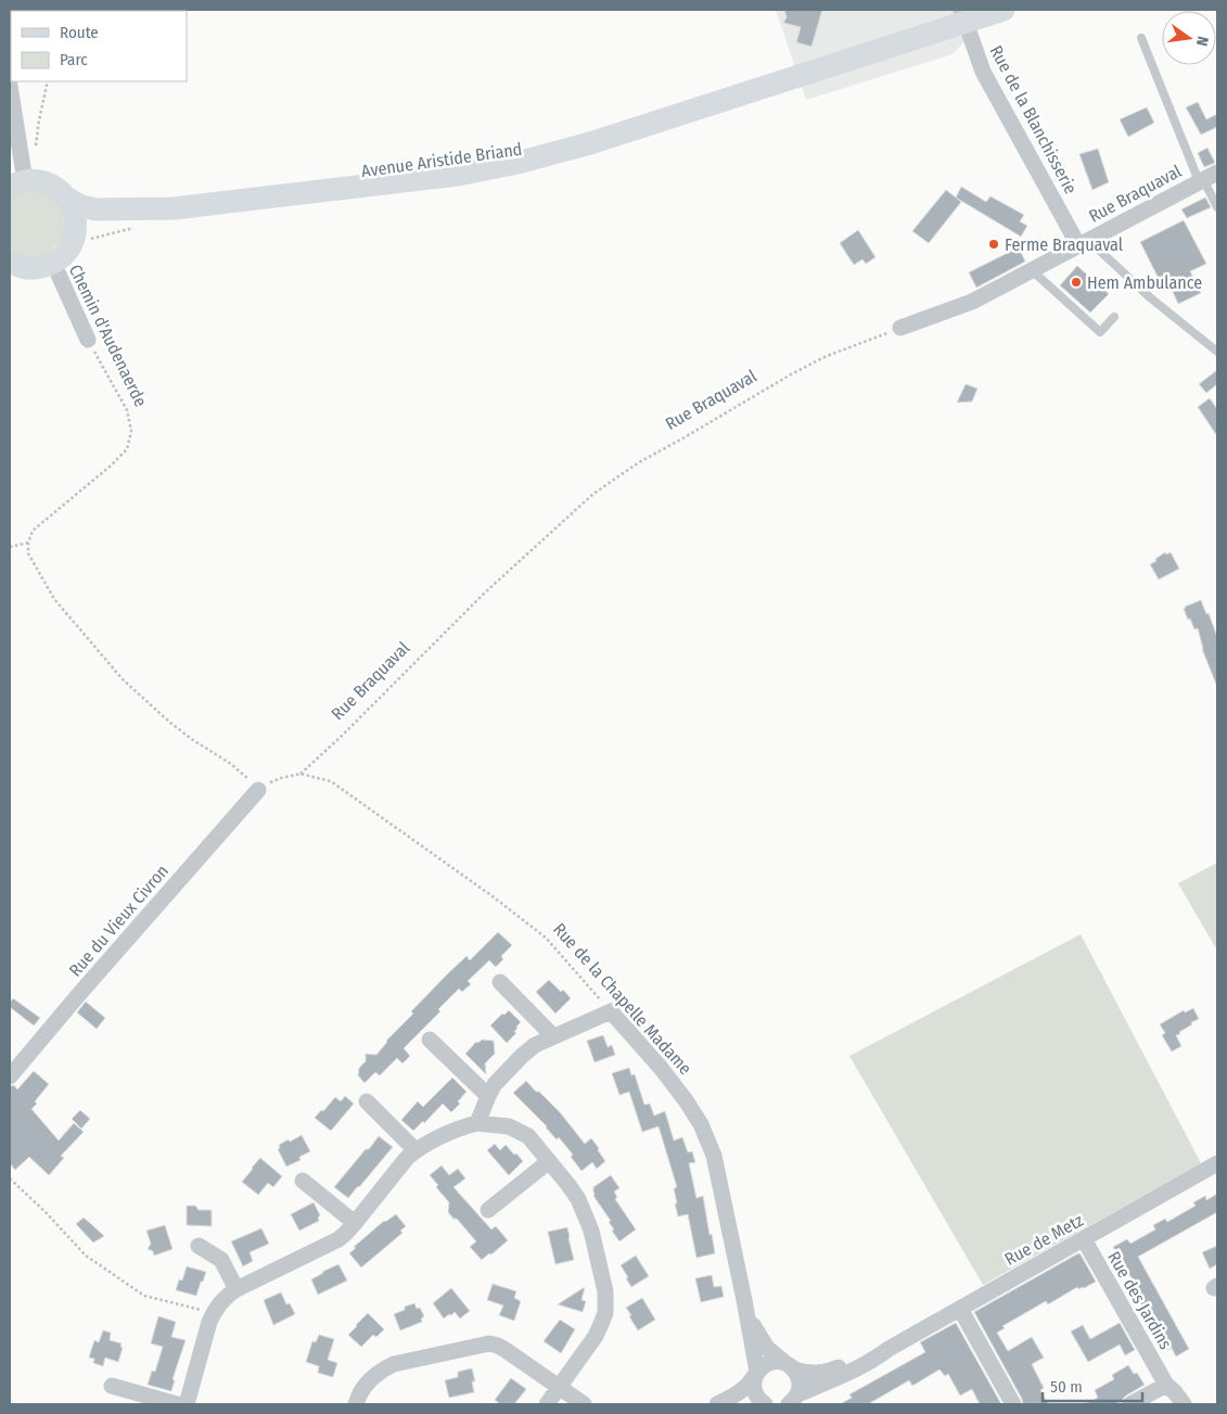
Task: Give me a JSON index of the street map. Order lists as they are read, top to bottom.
{
  "streets": {
    "main road": ["Avenue Aristide Briand"],
    "street": [
      "Rue de la Blanchisserie",
      "Rue Braquaval",
      "Chemin d'Audenaerde",
      "Rue du Vieux Civron",
      "Rue de la Chapelle Madame",
      "Rue de Metz",
      "Rue des Jardins"
    ]
  },
  "crossings": [
    ["Rue de la Blanchisserie", "Avenue Aristide Briand"],
    ["Rue de la Blanchisserie", "Rue Braquaval"],
    ["Avenue Aristide Briand", "Chemin d'Audenaerde"],
    ["Rue Braquaval", "Rue de la Chapelle Madame"],
    ["Rue de la Chapelle Madame", "Rue de Metz"],
    ["Rue de Metz", "Rue des Jardins"]
  ],
  "places": ["Ferme Braquaval", "Hem Ambulance"],
  "legend": ["Route", "Parc"],
  "scale_bar": "50 m",
  "north": "right"
}
